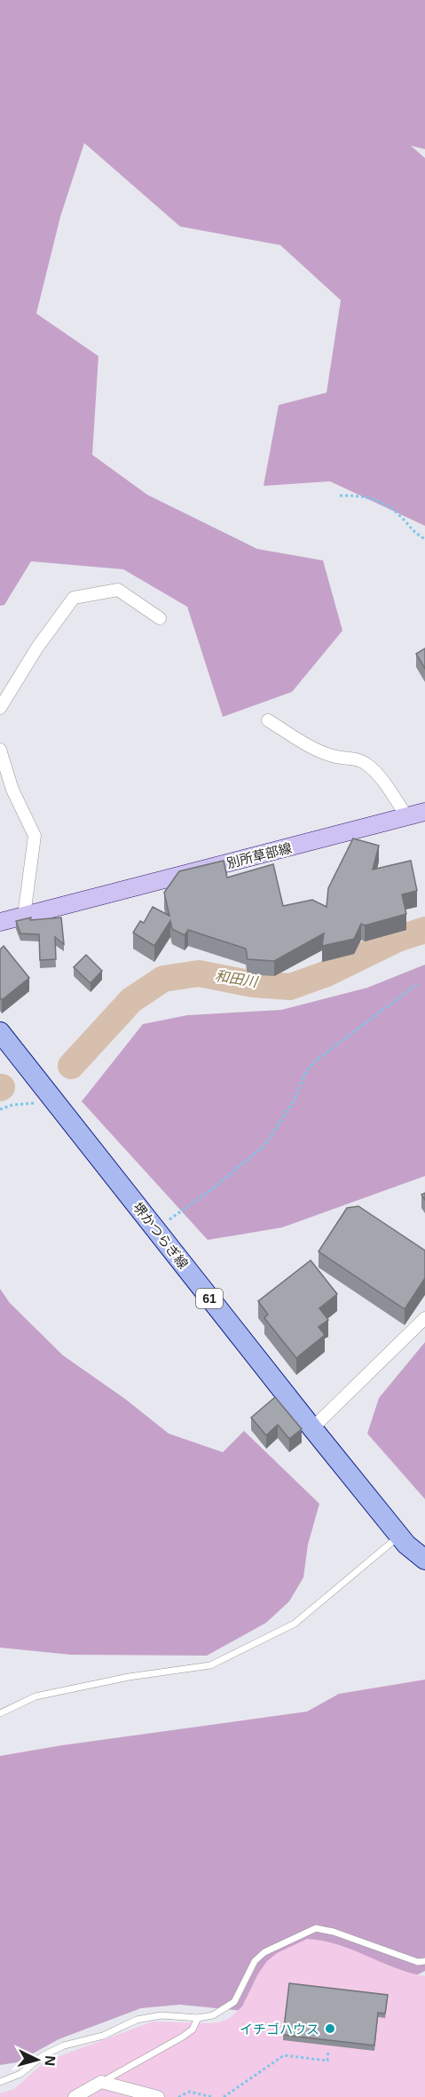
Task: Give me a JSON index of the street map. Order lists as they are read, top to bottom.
{
  "streets": {
    "main road": ["別所草部線", "堺かつらぎ線", "61"]
  },
  "water": ["和田川"],
  "places": ["イチゴハウス"],
  "north": "right"
}
